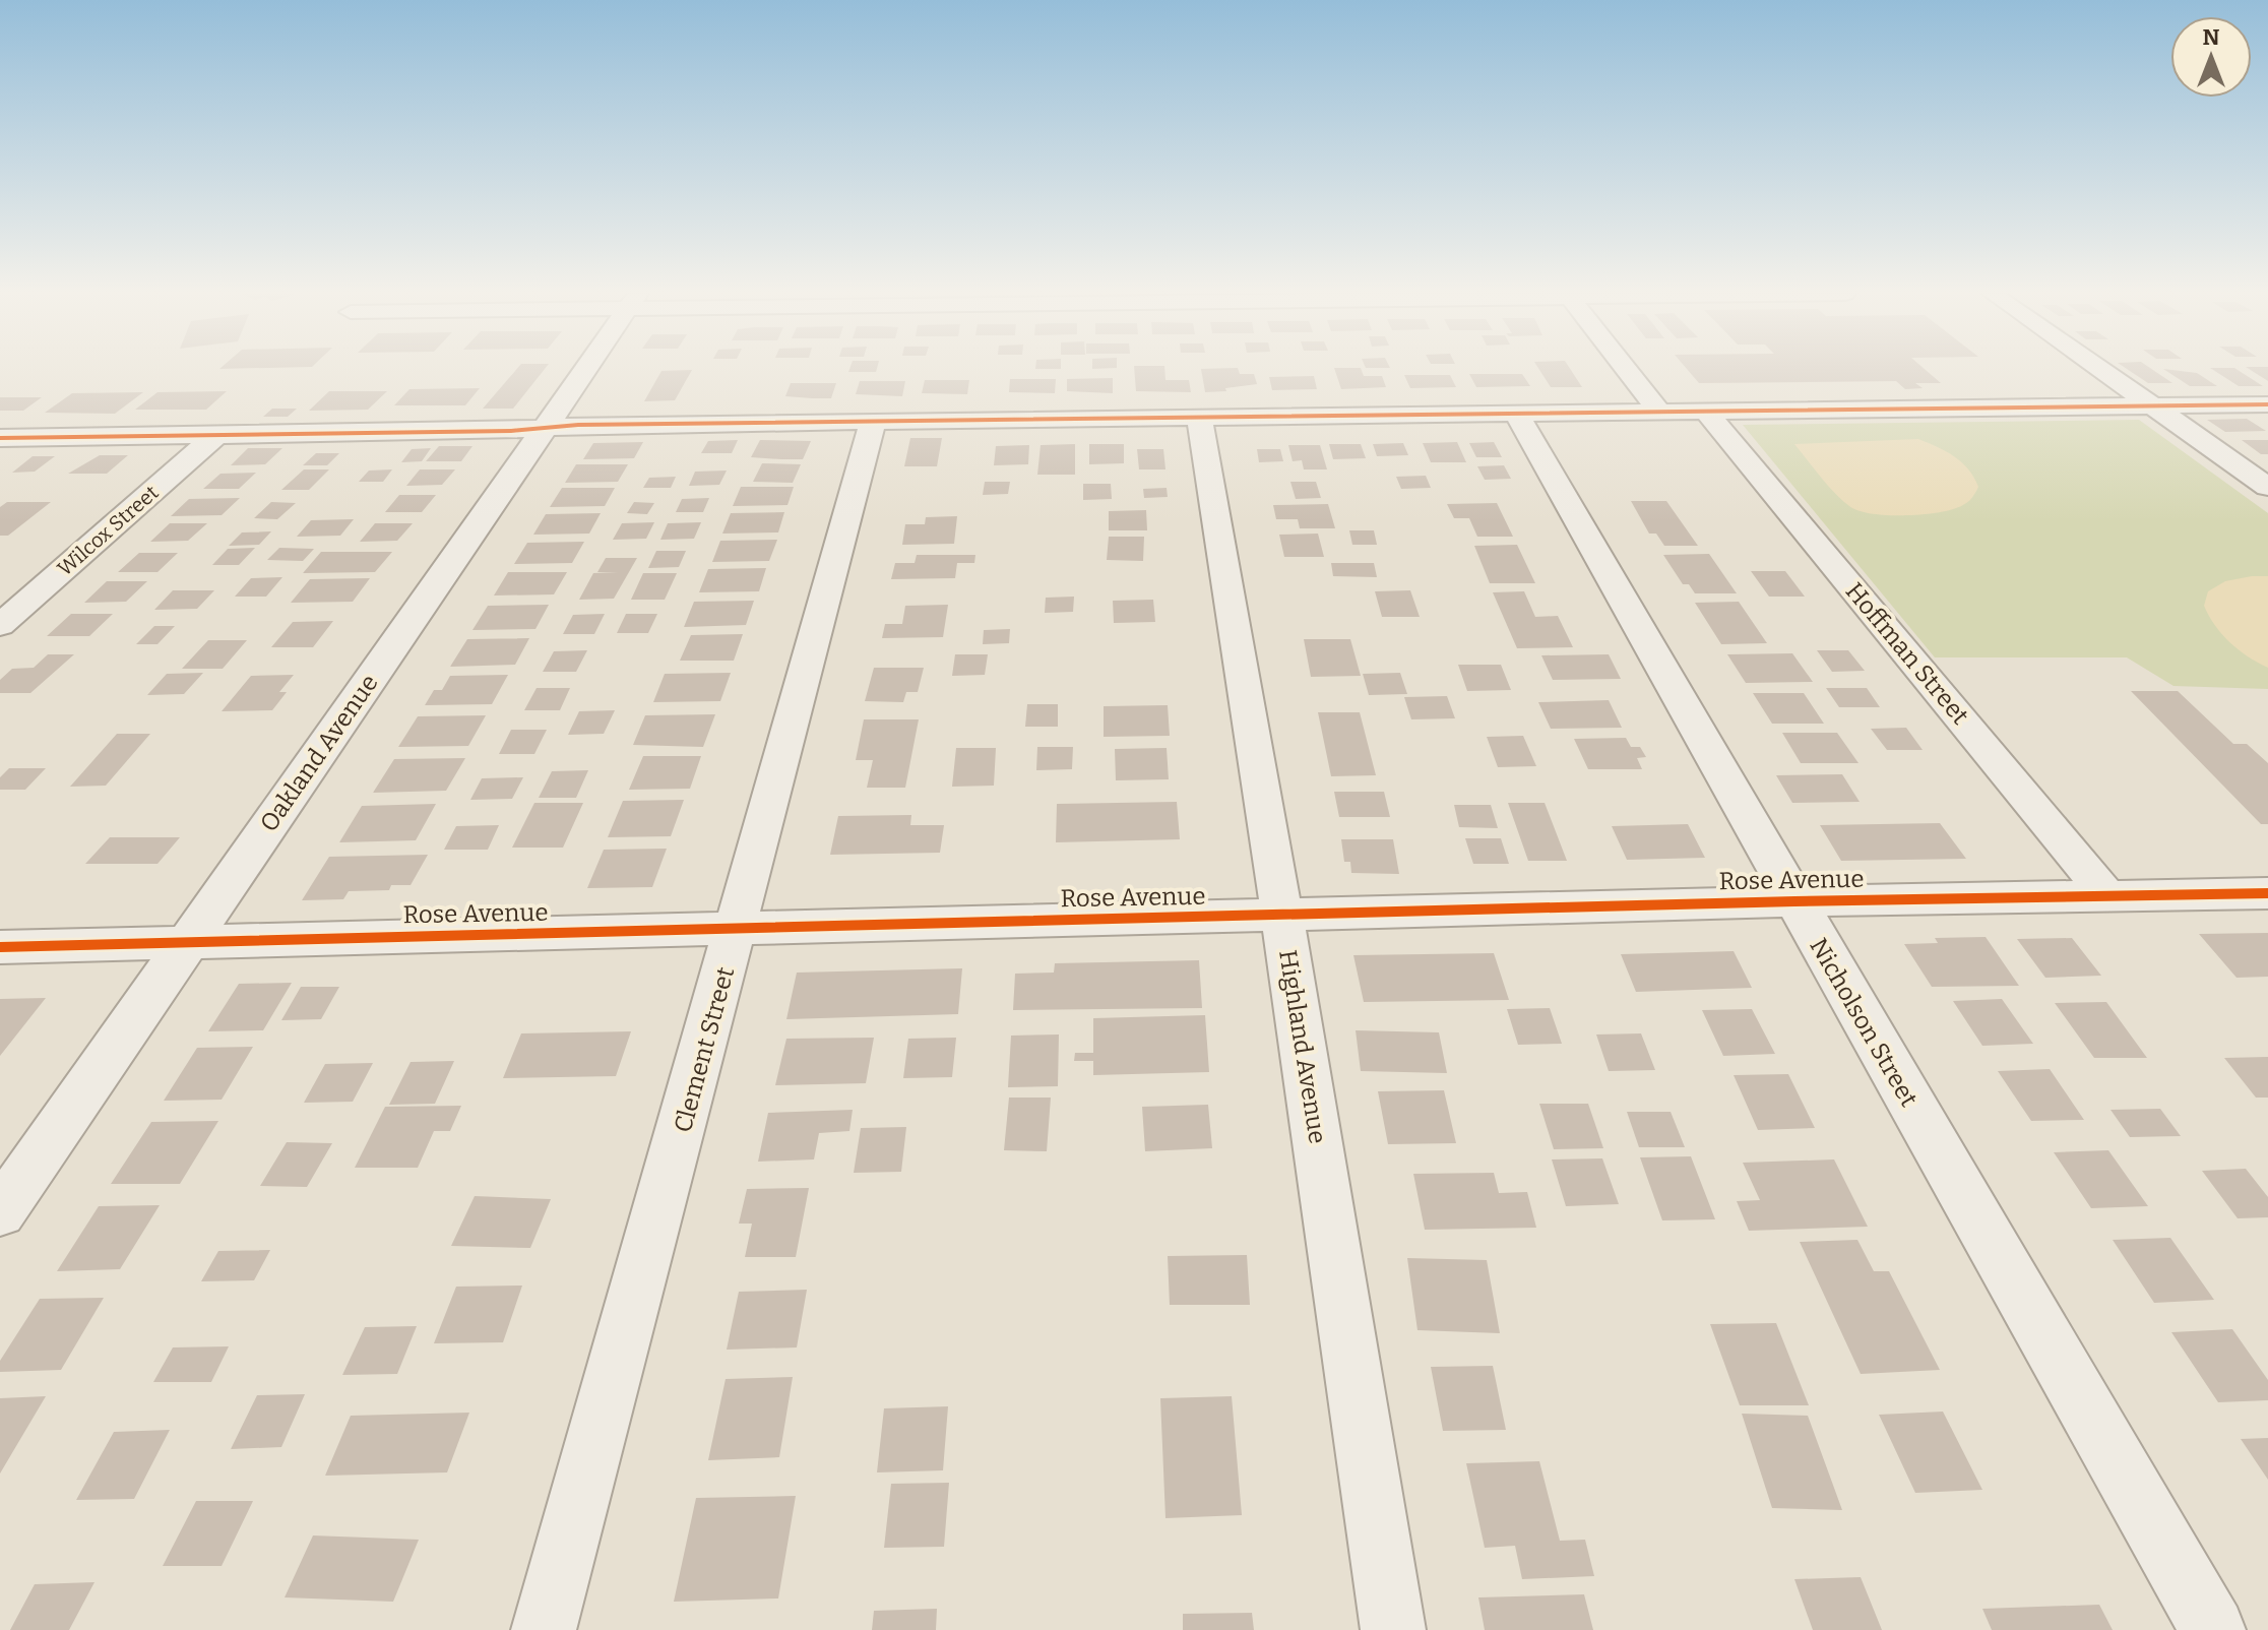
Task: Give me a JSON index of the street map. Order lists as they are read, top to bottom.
{
  "streets": {
    "street": [
      "Wilcox Street",
      "Hoffman Street",
      "Oakland Avenue",
      "Rose Avenue",
      "Nicholson Street",
      "Highland Avenue",
      "Clement Street"
    ]
  },
  "crossings": [
    ["Hoffman Street", "Rose Avenue"],
    ["Oakland Avenue", "Rose Avenue"],
    ["Rose Avenue", "Nicholson Street"],
    ["Rose Avenue", "Highland Avenue"],
    ["Rose Avenue", "Clement Street"]
  ],
  "north": "top"
}
